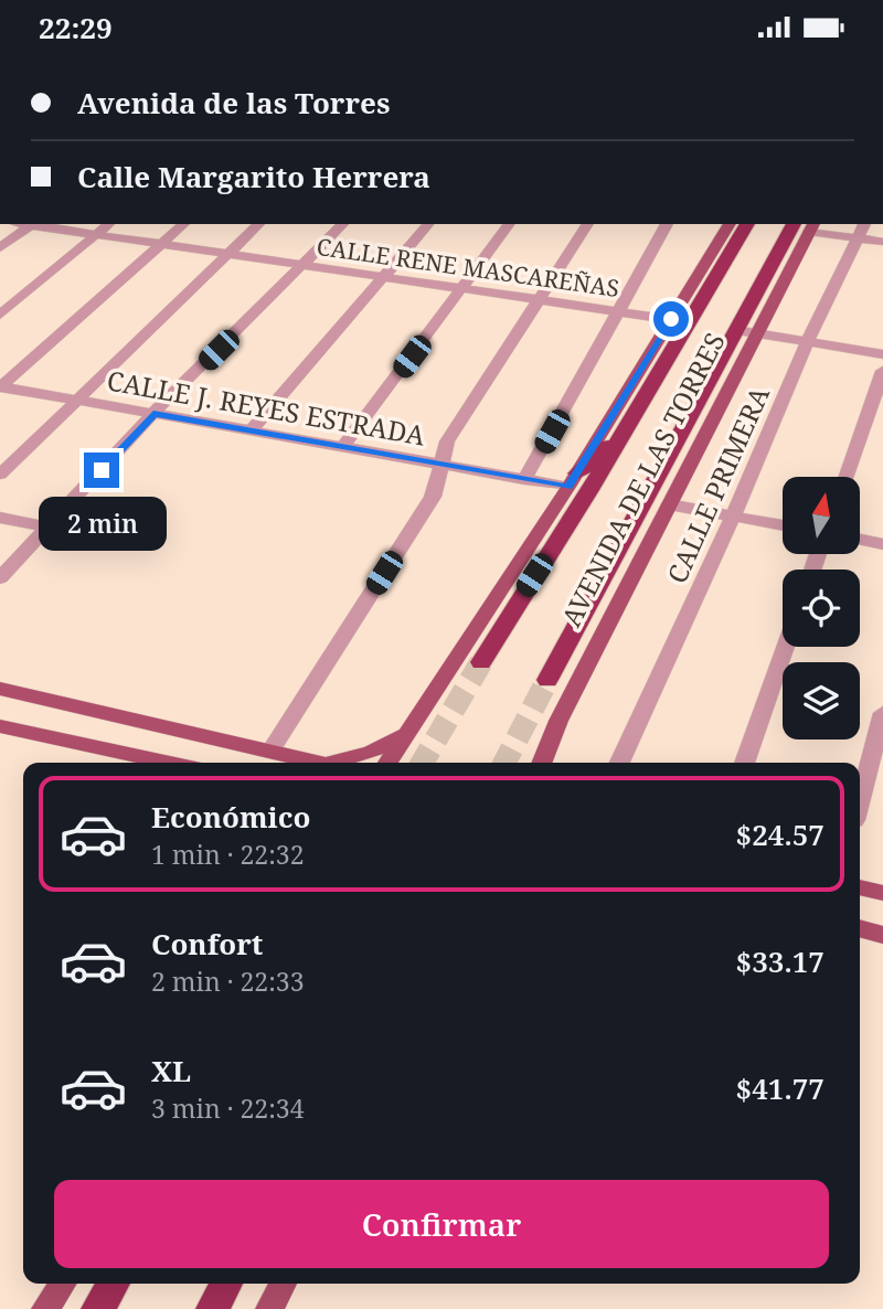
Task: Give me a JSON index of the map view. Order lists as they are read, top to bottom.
{
  "streets": {
    "highway": ["AVENIDA DE LAS TORRES"],
    "street": ["CALLE RENE MASCAREÑAS", "CALLE J. REYES ESTRADA", "CALLE PRIMERA"]
  },
  "crossings": [
    ["CALLE RENE MASCAREÑAS", "AVENIDA DE LAS TORRES"],
    ["CALLE J. REYES ESTRADA", "AVENIDA DE LAS TORRES"]
  ],
  "north": "top",
  "page": {
    "status": "22:29",
    "banner": ["Avenida de las Torres", "Calle Margarito Herrera"],
    "bubble": "2 min",
    "list": [
      {
        "name": "Económico",
        "note": "1 min · 22:32",
        "value": "$24.57"
      },
      {
        "name": "Confort",
        "note": "2 min · 22:33",
        "value": "$33.17"
      },
      {
        "name": "XL",
        "note": "3 min · 22:34",
        "value": "$41.77"
      }
    ],
    "buttons": "Confirmar"
  }
}
